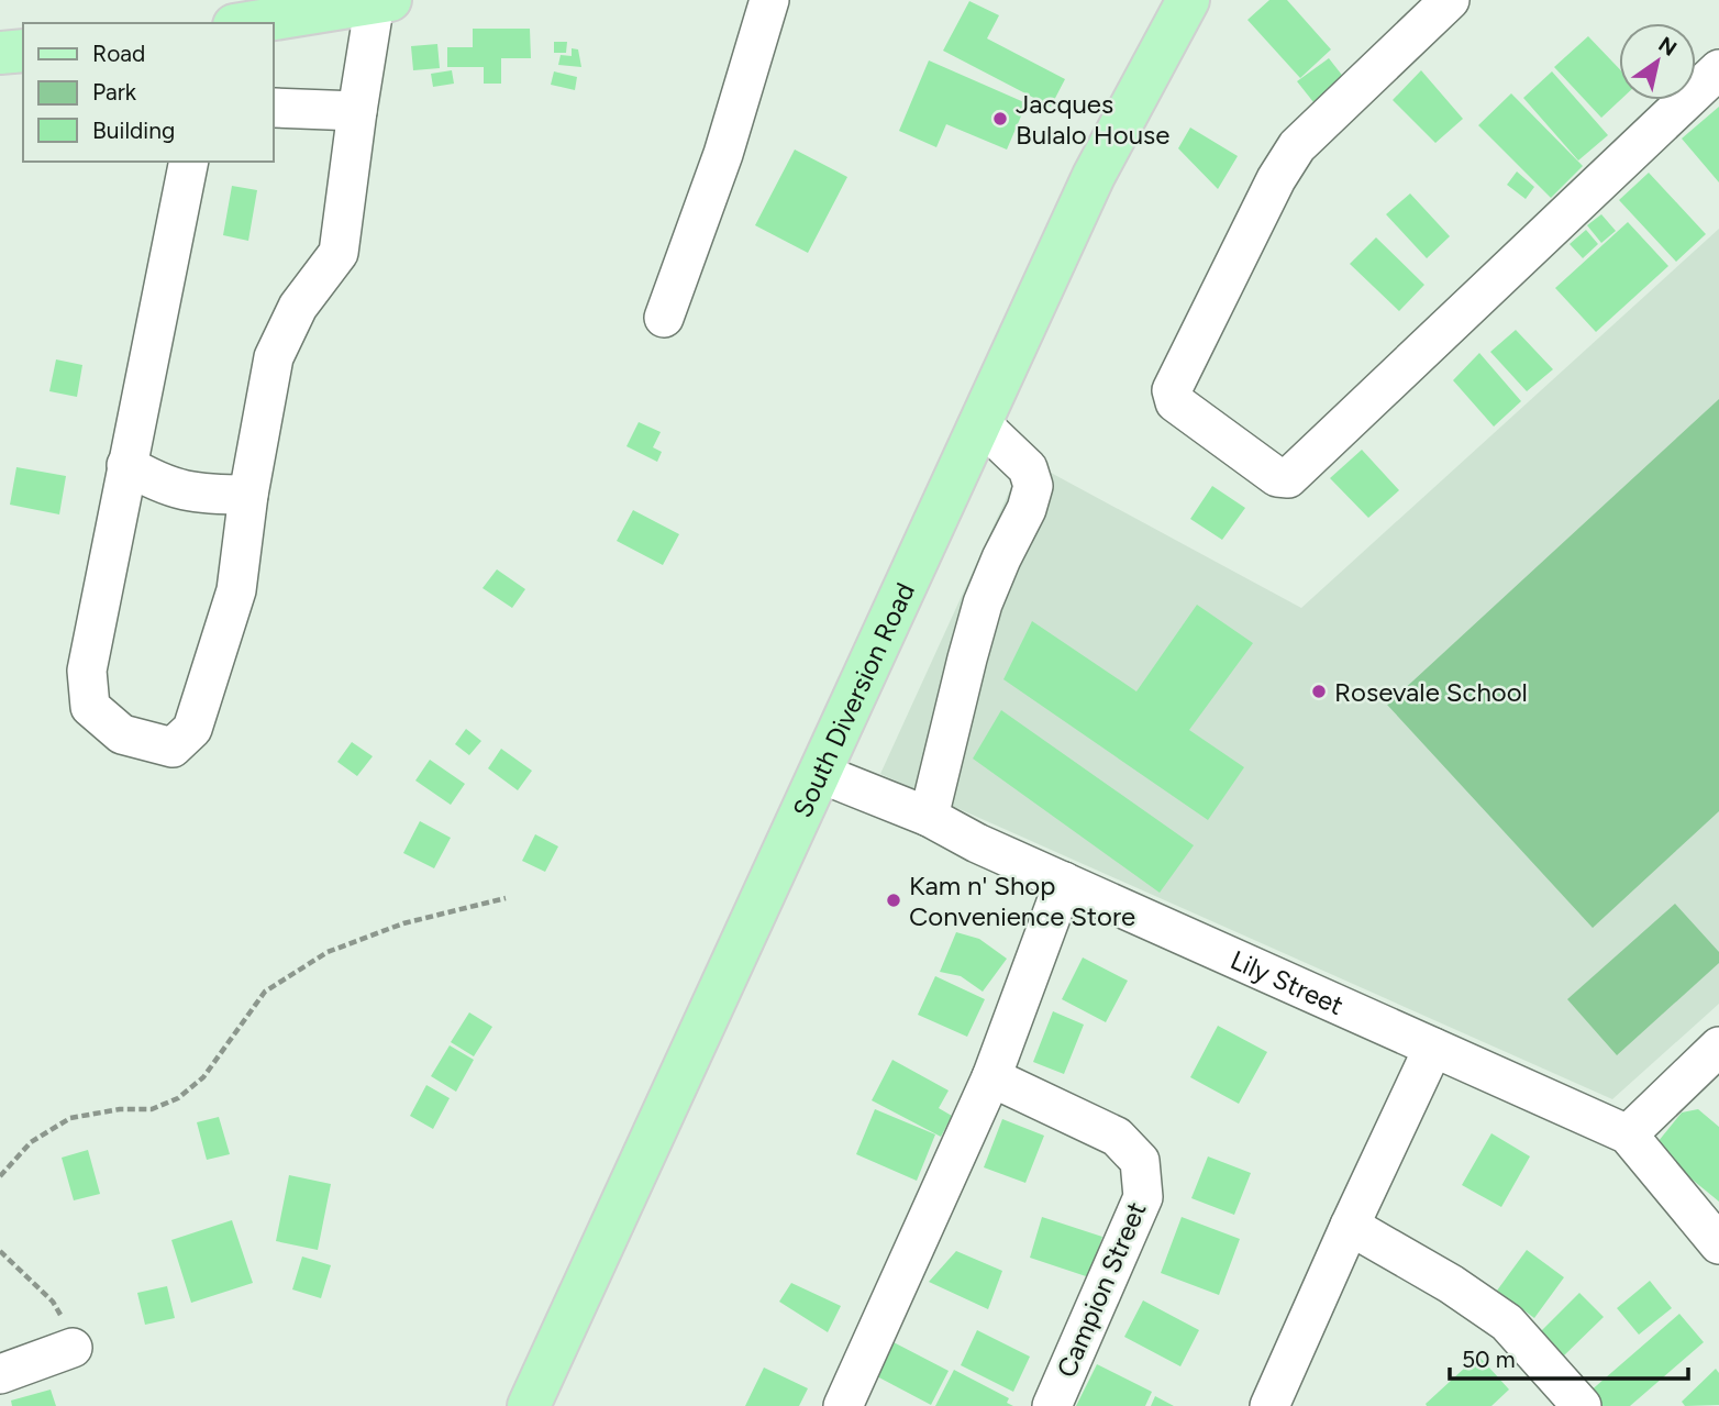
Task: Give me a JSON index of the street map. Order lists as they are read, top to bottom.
{
  "streets": {
    "main road": ["South Diversion Road"],
    "street": ["Lily Street", "Campion Street"]
  },
  "crossings": [
    ["South Diversion Road", "Lily Street"]
  ],
  "places": ["Jacques Bulalo House", "Rosevale School", "Kam n' Shop Convenience Store"],
  "legend": ["Road", "Park", "Building"],
  "scale_bar": "50 m",
  "north": "top right"
}
